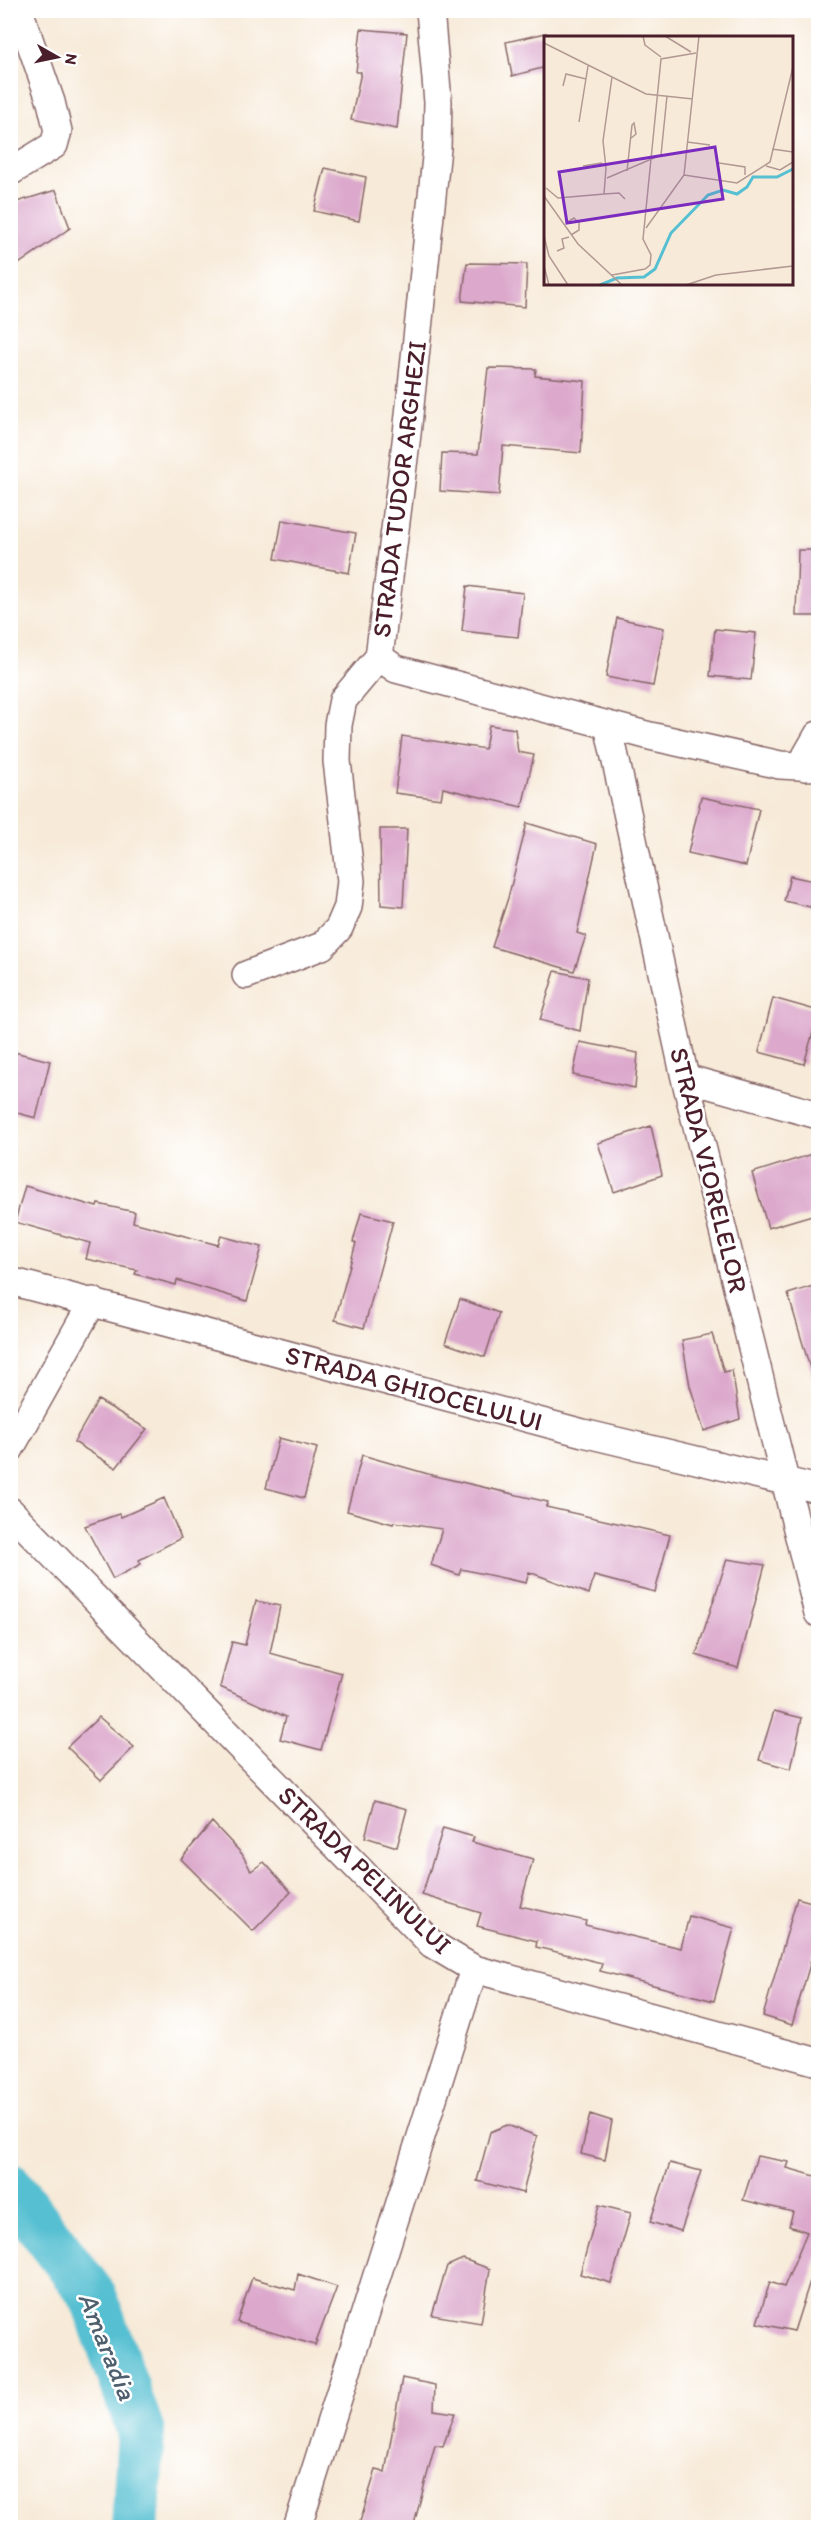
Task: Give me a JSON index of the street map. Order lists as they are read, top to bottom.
{
  "streets": {
    "street": [
      "STRADA TUDOR ARGHEZI",
      "STRADA VIORELELOR",
      "STRADA GHIOCELULUI",
      "STRADA PELINULUI"
    ]
  },
  "crossings": [
    ["STRADA TUDOR ARGHEZI", "STRADA VIORELELOR"],
    ["STRADA VIORELELOR", "STRADA GHIOCELULUI"]
  ],
  "water": ["Amaradia"],
  "north": "right"
}
